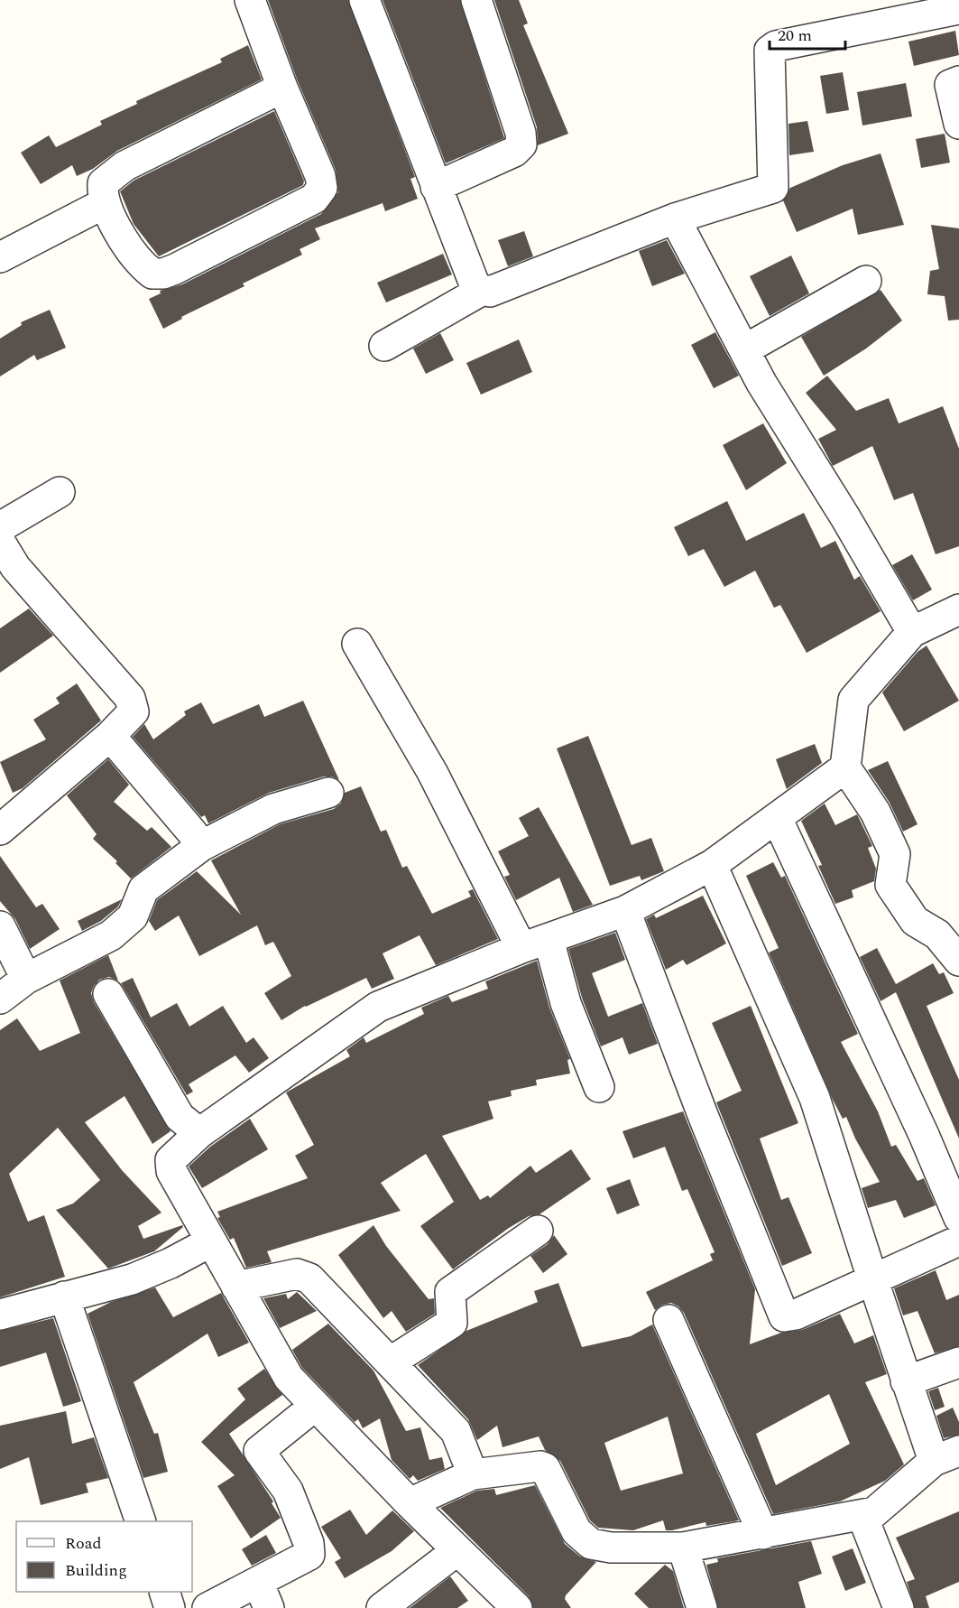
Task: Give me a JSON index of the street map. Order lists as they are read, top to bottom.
{
  "legend": ["Road", "Building"],
  "scale_bar": "20 m"
}
